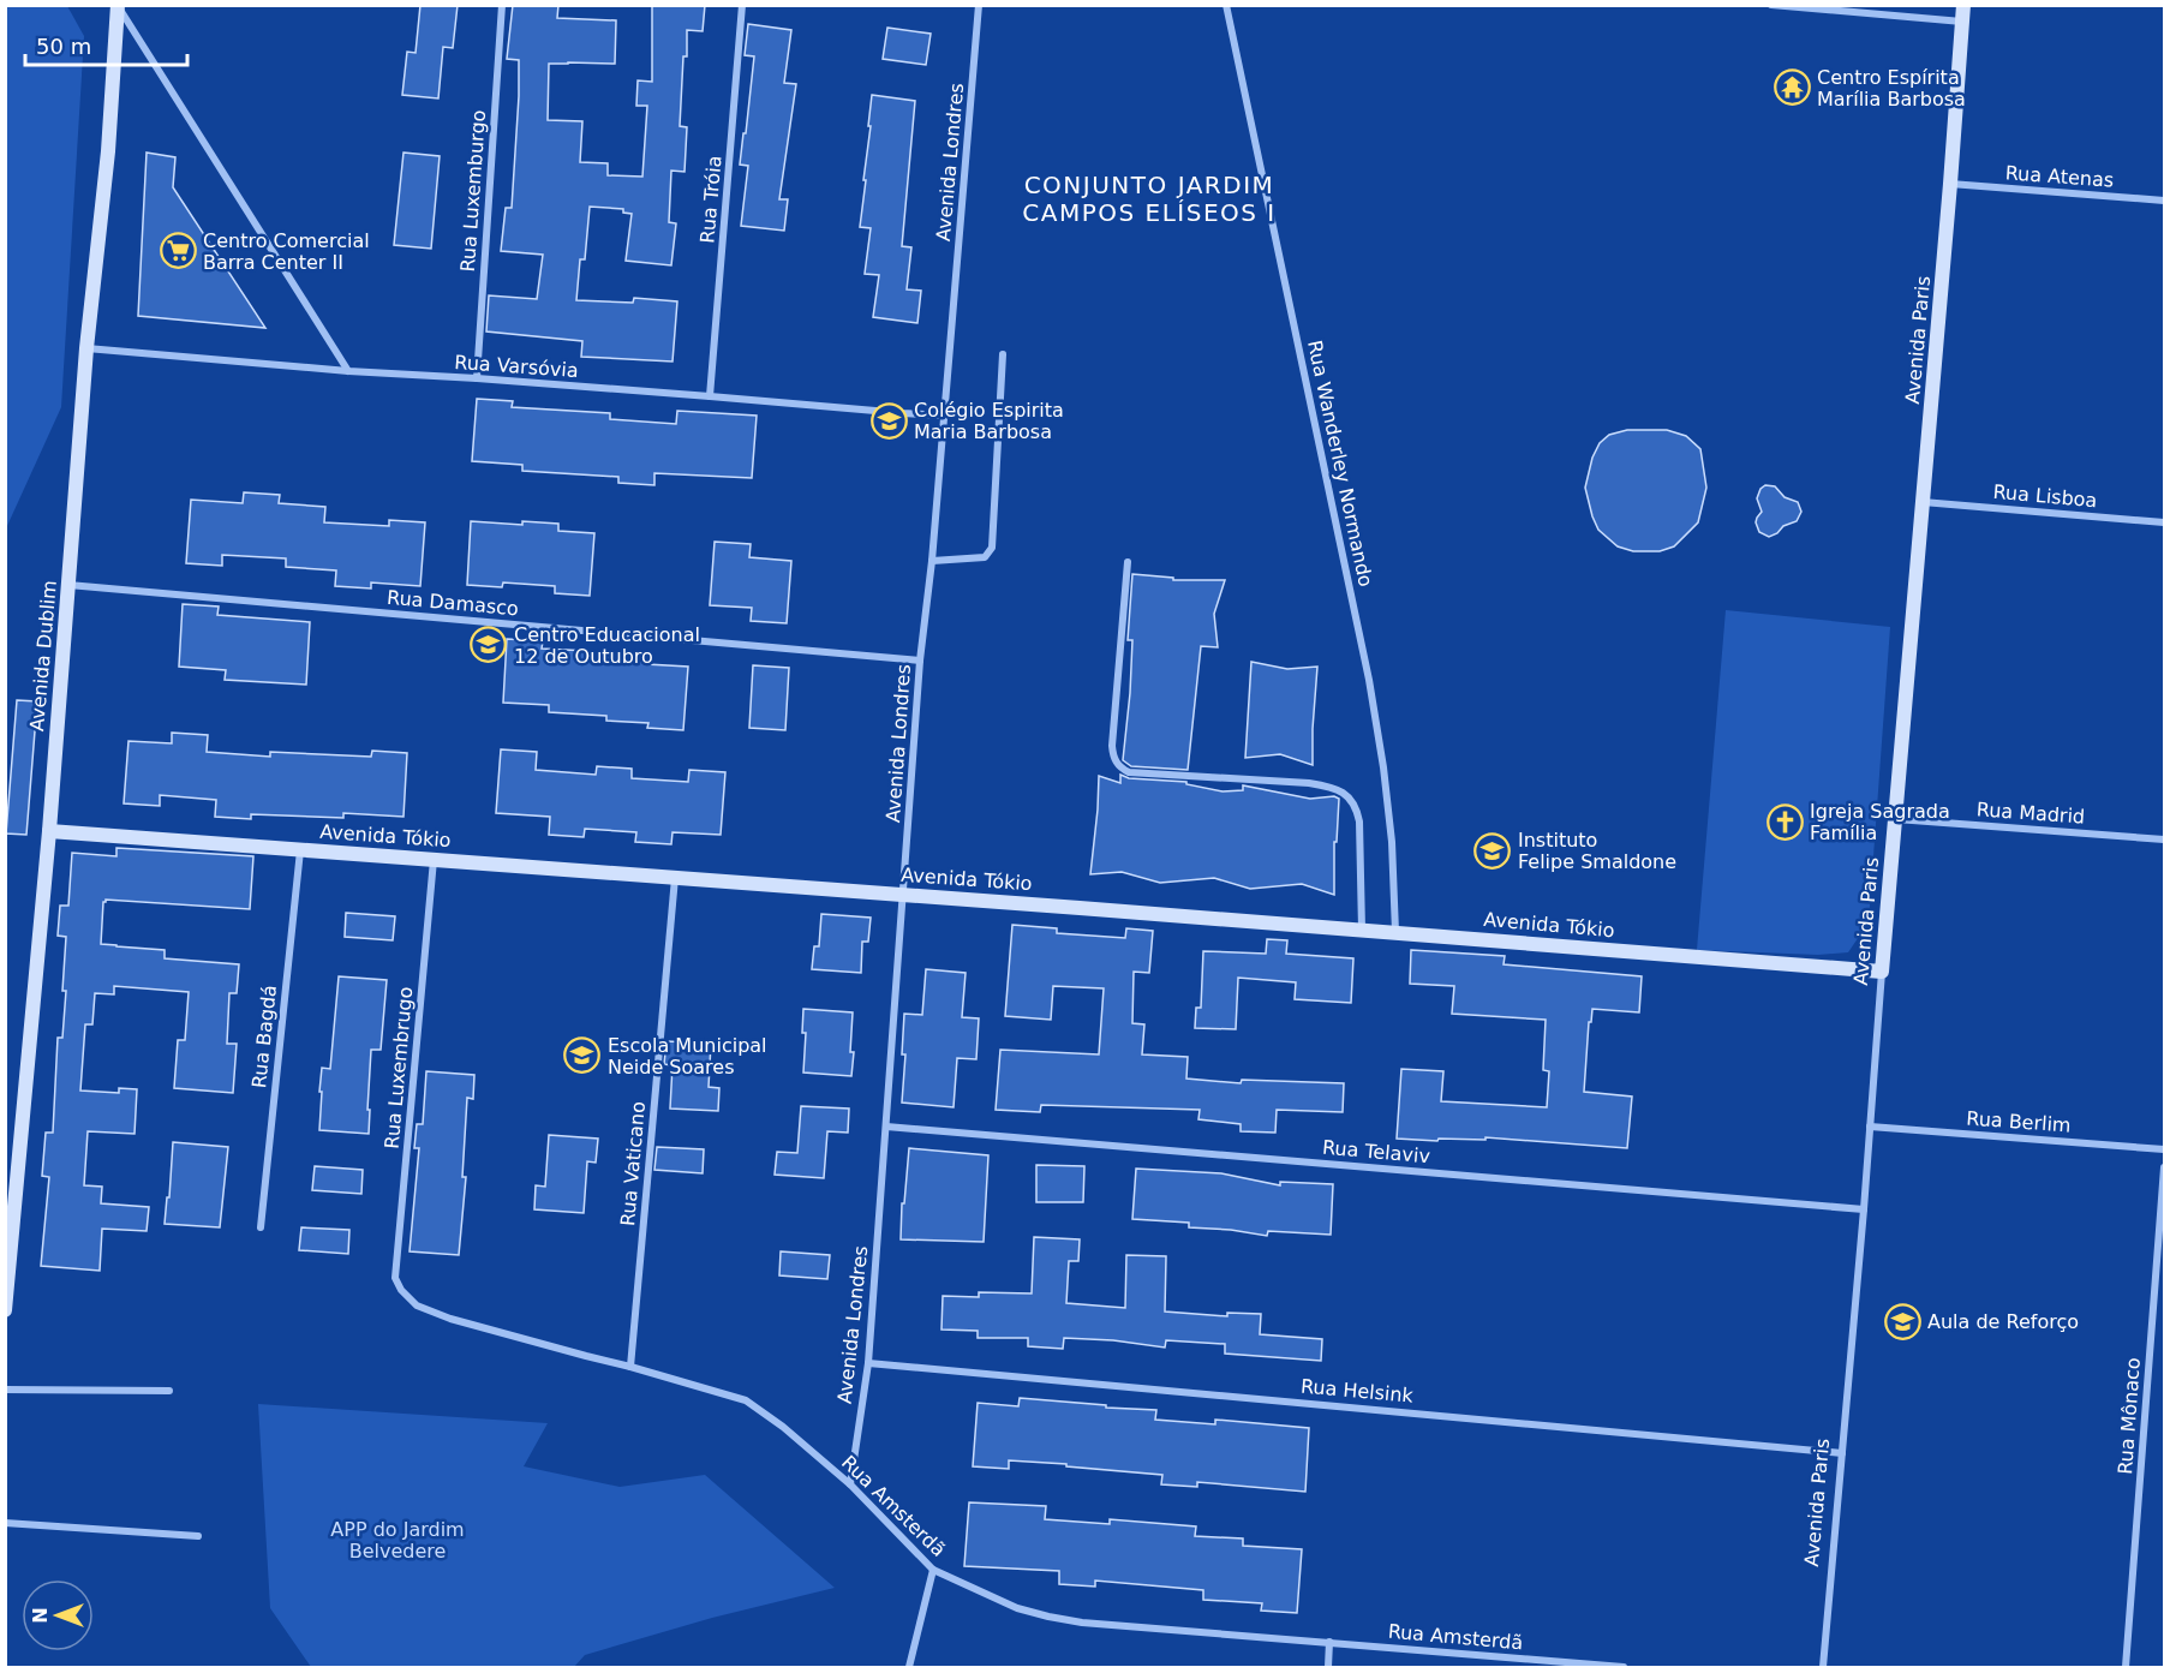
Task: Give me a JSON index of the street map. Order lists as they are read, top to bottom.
{
  "streets": {
    "street": [
      "Avenida Londres",
      "Rua Atenas",
      "Rua Luxemburgo",
      "Rua Tróia",
      "Avenida Paris",
      "Rua Varsóvia",
      "Rua Wanderley Normando",
      "Rua Lisboa",
      "Rua Damasco",
      "Avenida Dublim",
      "Rua Madrid",
      "Avenida Tókio",
      "Rua Bagdá",
      "Rua Luxembrugo",
      "Rua Berlim",
      "Rua Telaviv",
      "Rua Vaticano",
      "Rua Helsink",
      "Rua Mônaco",
      "Rua Amsterdã"
    ]
  },
  "crossings": [
    ["Avenida Londres", "Rua Varsóvia"],
    ["Avenida Londres", "Rua Damasco"],
    ["Avenida Londres", "Avenida Tókio"],
    ["Avenida Londres", "Rua Telaviv"],
    ["Avenida Londres", "Rua Helsink"],
    ["Avenida Londres", "Rua Amsterdã"],
    ["Rua Atenas", "Avenida Paris"],
    ["Rua Luxemburgo", "Rua Varsóvia"],
    ["Rua Tróia", "Rua Varsóvia"],
    ["Avenida Paris", "Rua Lisboa"],
    ["Avenida Paris", "Rua Madrid"],
    ["Avenida Paris", "Avenida Tókio"],
    ["Avenida Paris", "Rua Berlim"],
    ["Avenida Paris", "Rua Telaviv"],
    ["Avenida Paris", "Rua Helsink"],
    ["Rua Varsóvia", "Avenida Dublim"],
    ["Rua Wanderley Normando", "Avenida Tókio"],
    ["Rua Damasco", "Avenida Dublim"],
    ["Avenida Dublim", "Avenida Tókio"],
    ["Avenida Tókio", "Rua Bagdá"],
    ["Avenida Tókio", "Rua Luxembrugo"],
    ["Avenida Tókio", "Rua Vaticano"],
    ["Rua Luxembrugo", "Rua Amsterdã"],
    ["Rua Vaticano", "Rua Amsterdã"]
  ],
  "districts": ["CONJUNTO JARDIM CAMPOS ELÍSEOS I"],
  "parks": ["APP do Jardim Belvedere"],
  "places": {
    "temple": ["Centro Espírita Marília Barbosa"],
    "supermarket": ["Centro Comercial Barra Center II"],
    "school or university": [
      "Colégio Espirita Maria Barbosa",
      "Centro Educacional 12 de Outubro",
      "Instituto Felipe Smaldone",
      "Escola Municipal Neide Soares",
      "Aula de Reforço"
    ],
    "church": ["Igreja Sagrada Família"]
  },
  "scale_bar": "50 m",
  "north": "left"
}
